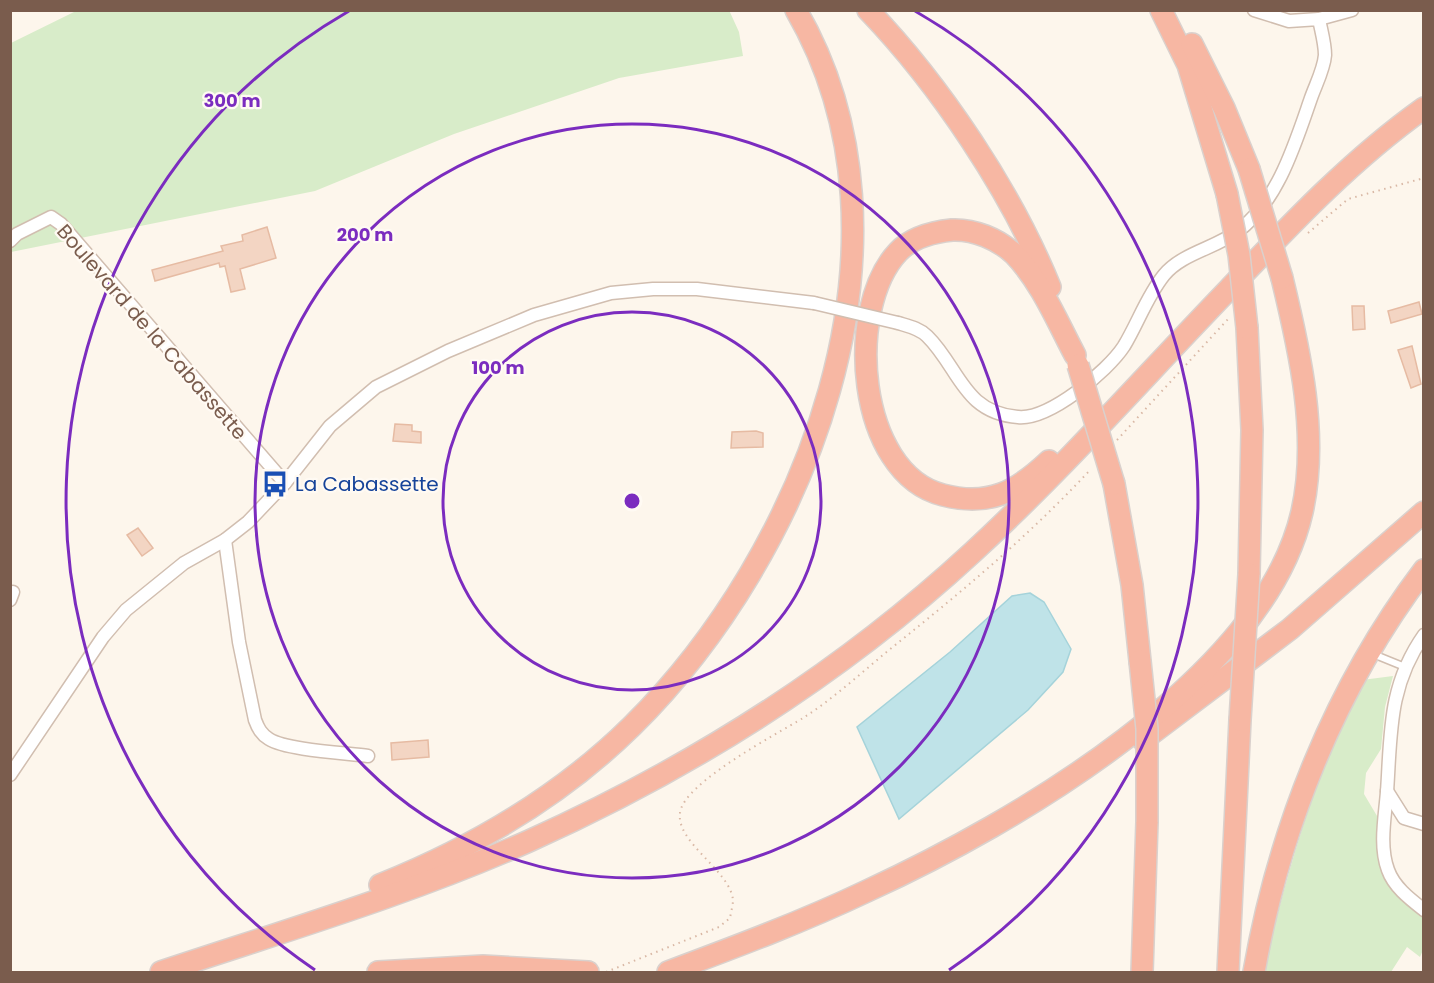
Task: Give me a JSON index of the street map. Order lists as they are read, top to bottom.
{
  "streets": {
    "street": ["Boulevard de la Cabassette"]
  },
  "places": {
    "bus stop": ["La Cabassette"]
  },
  "rings": ["300 m", "200 m", "100 m"]
}
